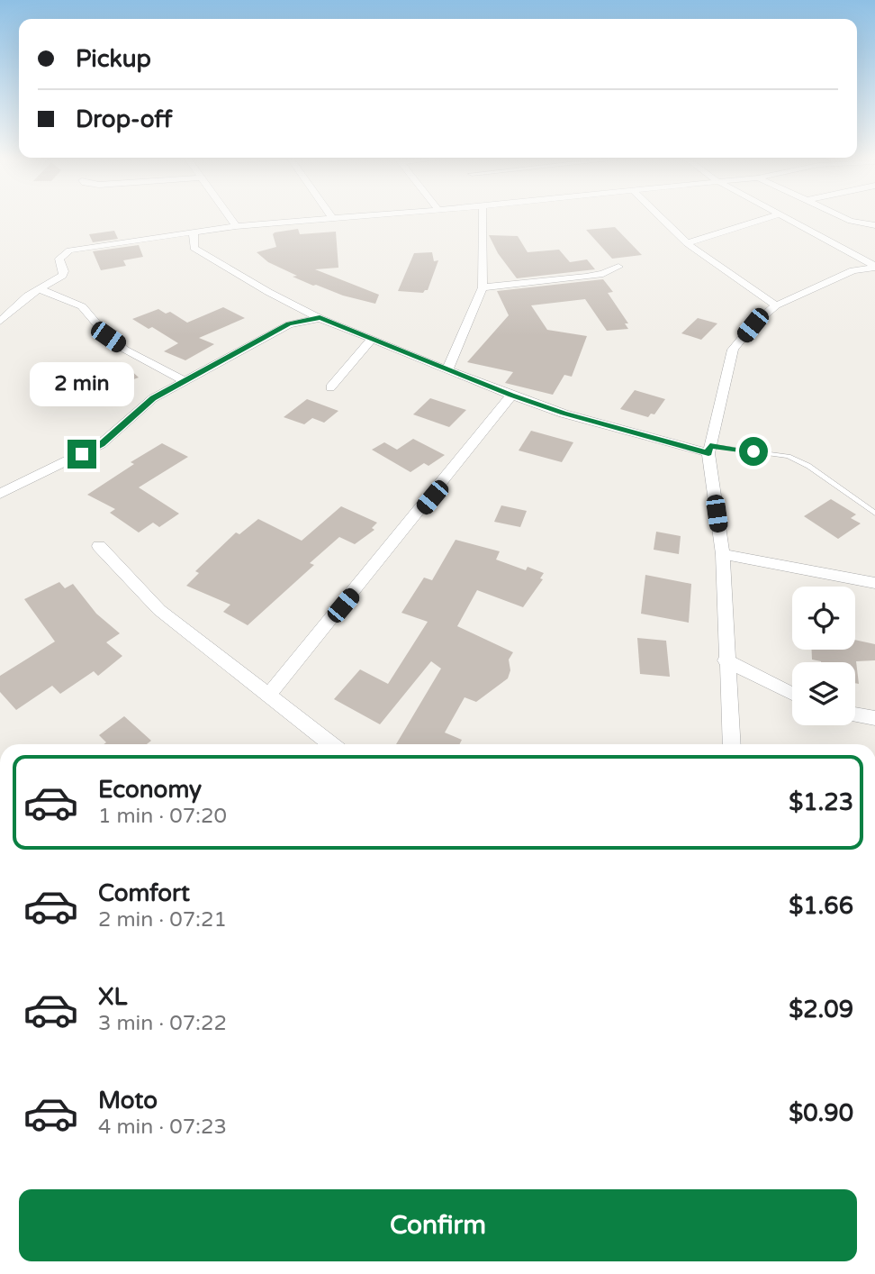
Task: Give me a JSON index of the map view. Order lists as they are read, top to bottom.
{
  "page": {
    "banner": ["Pickup", "Drop-off"],
    "bubble": "2 min",
    "list": [
      {
        "name": "Economy",
        "note": "1 min · 07:20",
        "value": "$1.23"
      },
      {
        "name": "Comfort",
        "note": "2 min · 07:21",
        "value": "$1.66"
      },
      {
        "name": "XL",
        "note": "3 min · 07:22",
        "value": "$2.09"
      },
      {
        "name": "Moto",
        "note": "4 min · 07:23",
        "value": "$0.90"
      }
    ],
    "buttons": "Confirm"
  }
}
